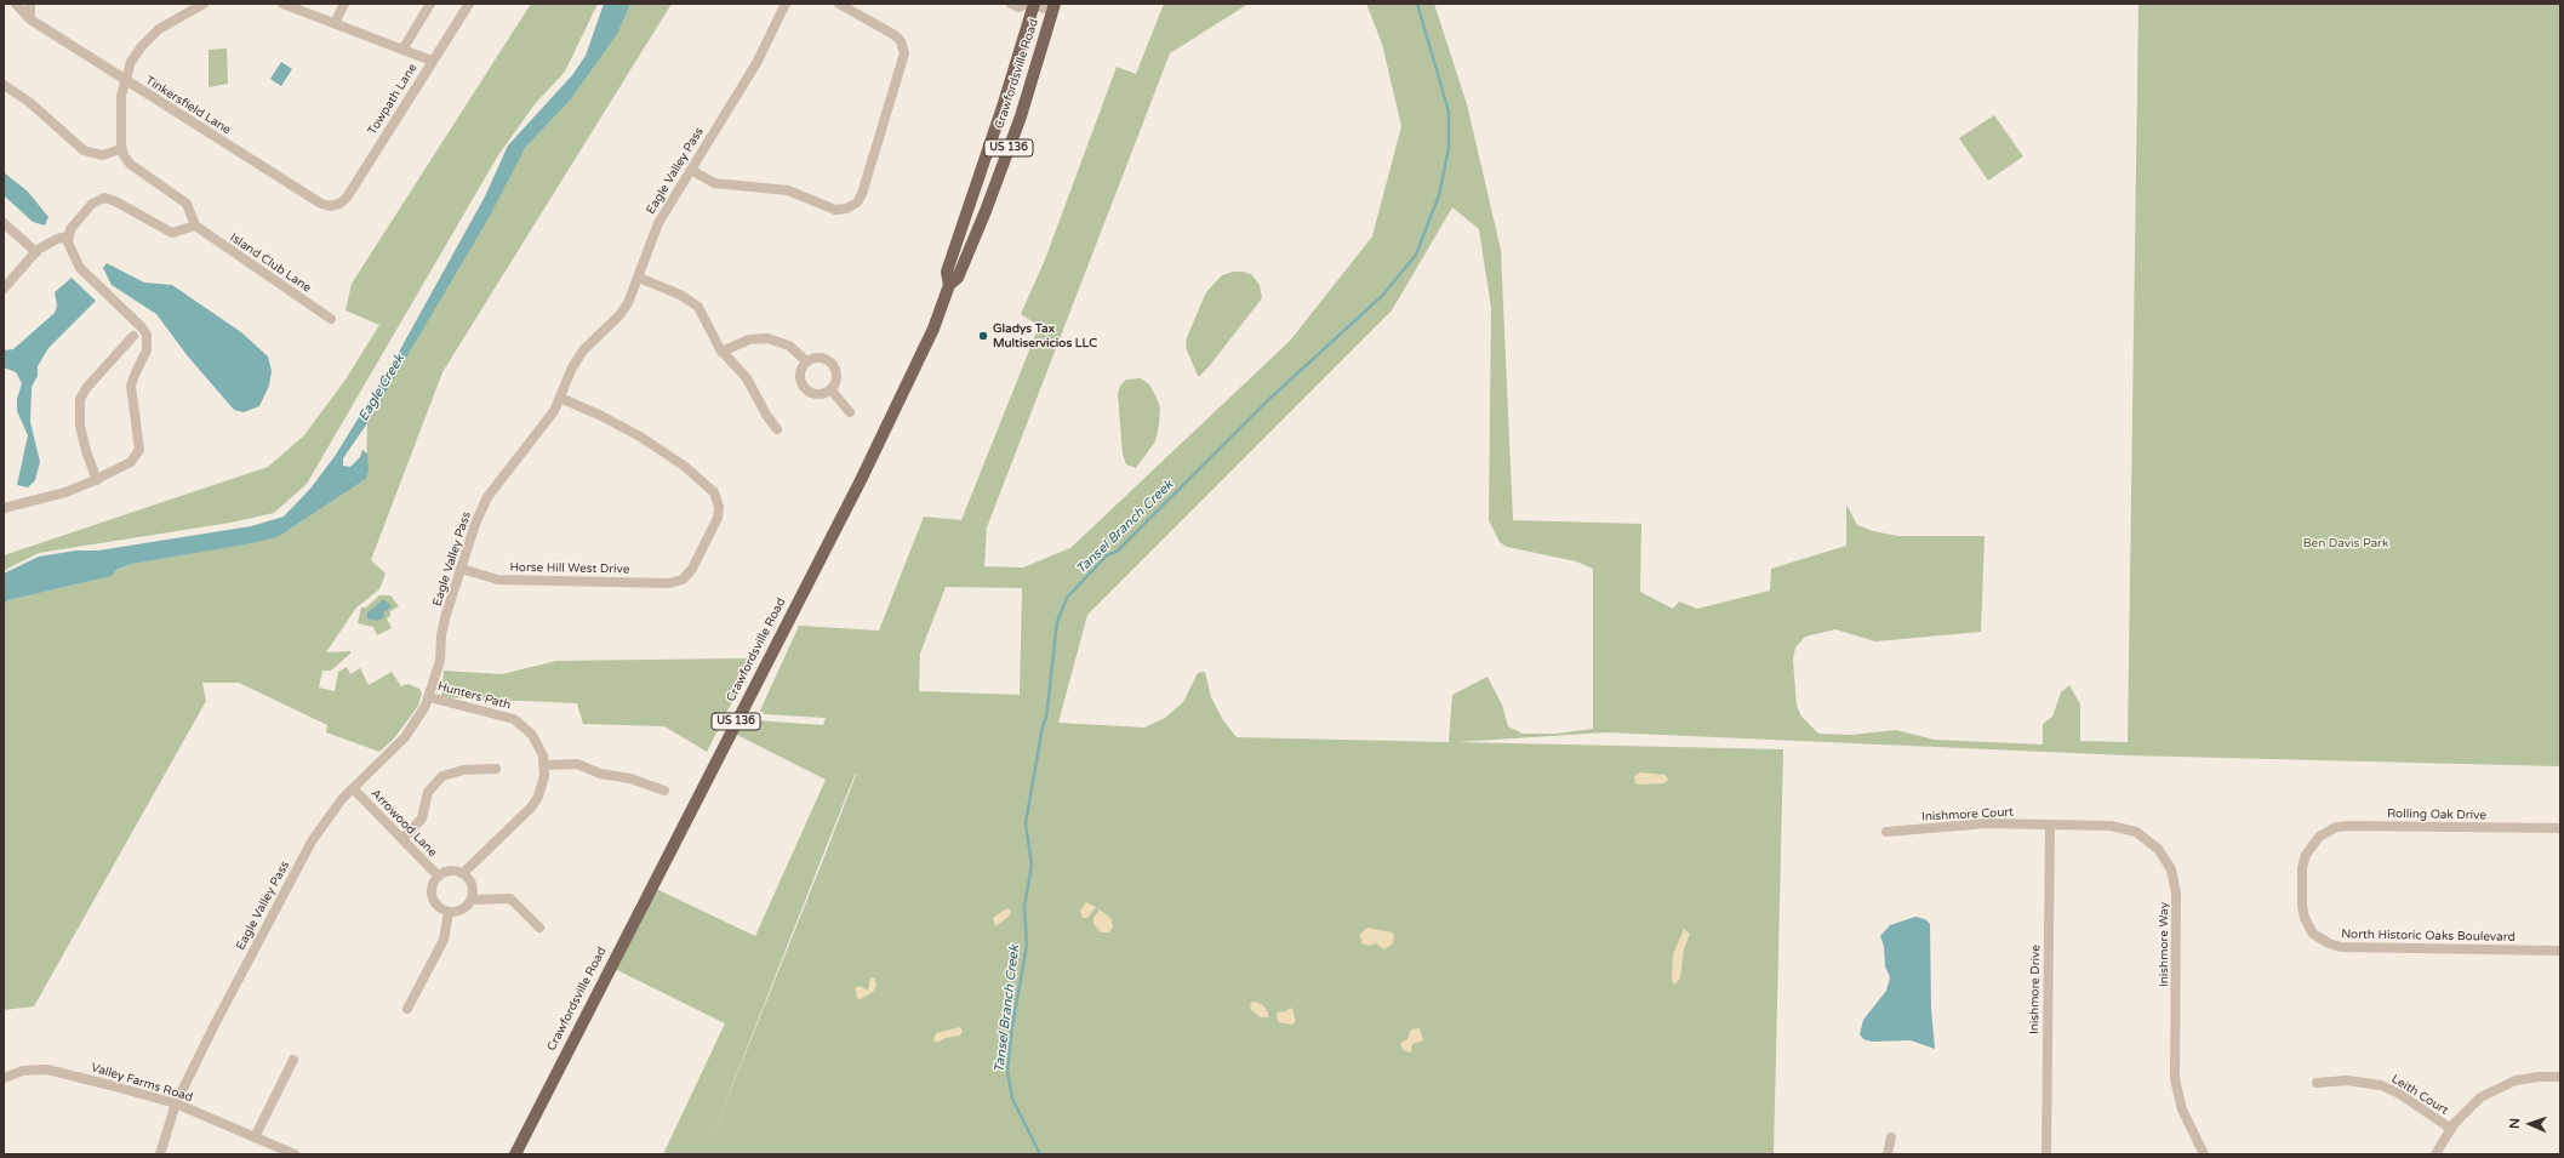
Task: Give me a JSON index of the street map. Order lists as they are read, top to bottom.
{
  "streets": {
    "main road": ["Crawfordsville Road", "US 136"],
    "street": [
      "Towpath Lane",
      "Tinkersfield Lane",
      "Eagle Valley Pass",
      "Island Club Lane",
      "Horse Hill West Drive",
      "Hunters Path",
      "Inishmore Court",
      "Rolling Oak Drive",
      "Arrowood Lane",
      "North Historic Oaks Boulevard",
      "Inishmore Way",
      "Inishmore Drive",
      "Valley Farms Road",
      "Leith Court"
    ]
  },
  "crossings": [
    ["Towpath Lane", "Tinkersfield Lane"],
    ["Eagle Valley Pass", "Horse Hill West Drive"],
    ["Eagle Valley Pass", "Hunters Path"],
    ["Eagle Valley Pass", "Arrowood Lane"],
    ["Eagle Valley Pass", "Valley Farms Road"],
    ["Hunters Path", "Arrowood Lane"],
    ["Inishmore Court", "Inishmore Way"],
    ["Inishmore Court", "Inishmore Drive"],
    ["Rolling Oak Drive", "North Historic Oaks Boulevard"],
    ["Inishmore Way", "Inishmore Drive"]
  ],
  "water": ["Eagle Creek", "Tansel Branch Creek"],
  "parks": ["Ben Davis Park"],
  "places": ["Gladys Tax Multiservicios LLC"],
  "north": "left"
}
